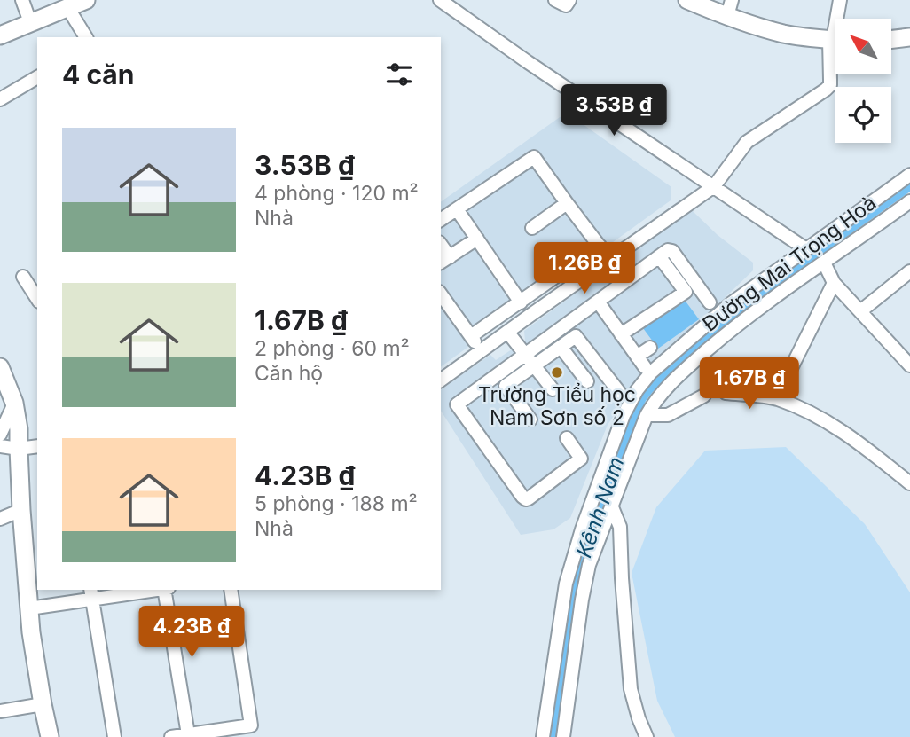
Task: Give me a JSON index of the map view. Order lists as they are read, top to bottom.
{
  "streets": {
    "street": ["Đường Mai Trọng Hoà"]
  },
  "water": ["Kênh Nam"],
  "places": ["Trường Tiểu học Nam Sơn số 2"],
  "north": "top left",
  "page": {
    "heading": "4 căn",
    "price": [
      "3.53B ₫",
      "1.26B ₫",
      "1.67B ₫",
      "4.23B ₫"
    ],
    "list": [
      {
        "name": "3.53B ₫",
        "note": "4 phòng · 120 m² · Nhà"
      },
      {
        "name": "1.67B ₫",
        "note": "2 phòng · 60 m² · Căn hộ"
      },
      {
        "name": "4.23B ₫",
        "note": "5 phòng · 188 m² · Nhà"
      }
    ]
  }
}
